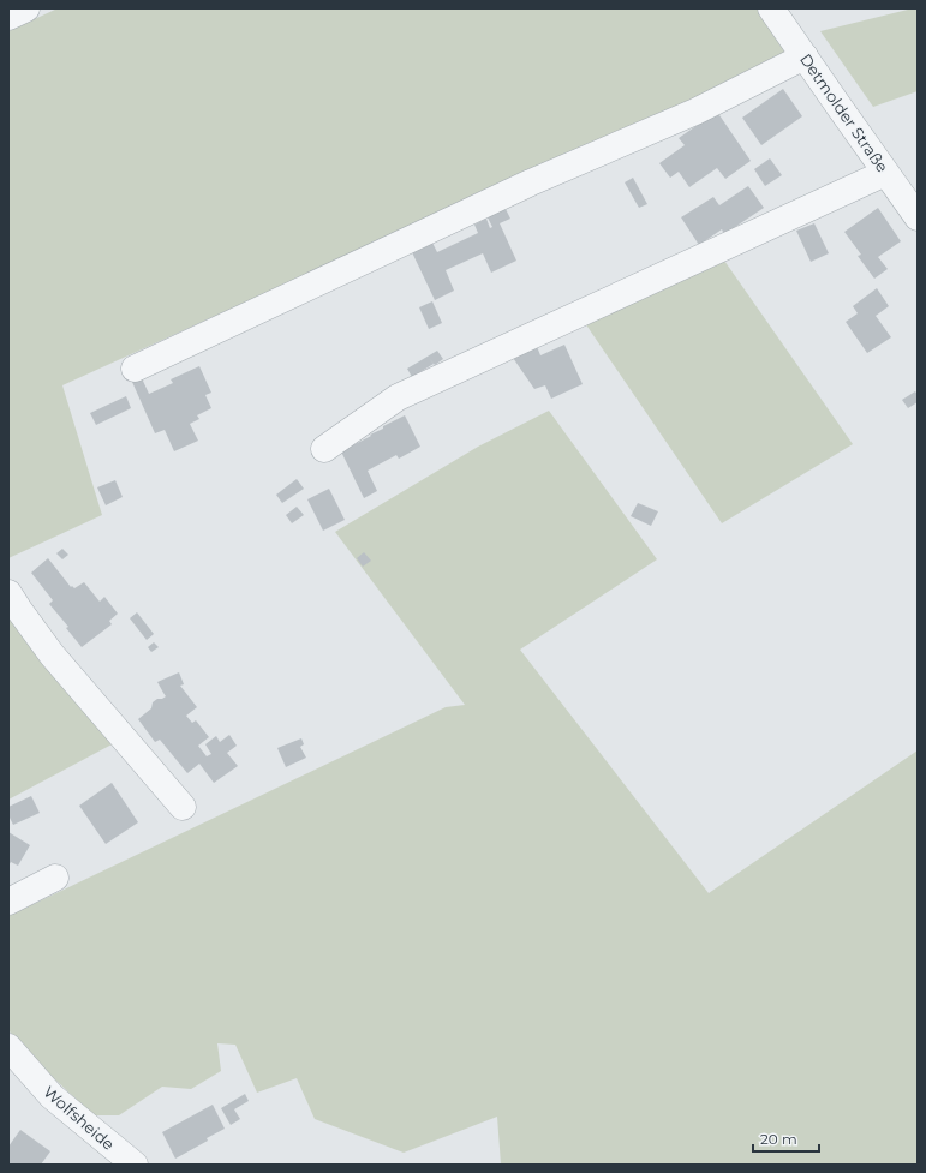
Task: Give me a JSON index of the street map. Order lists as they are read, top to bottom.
{
  "streets": {
    "street": ["Detmolder Straße", "Wolfsheide"]
  },
  "scale_bar": "20 m"
}
